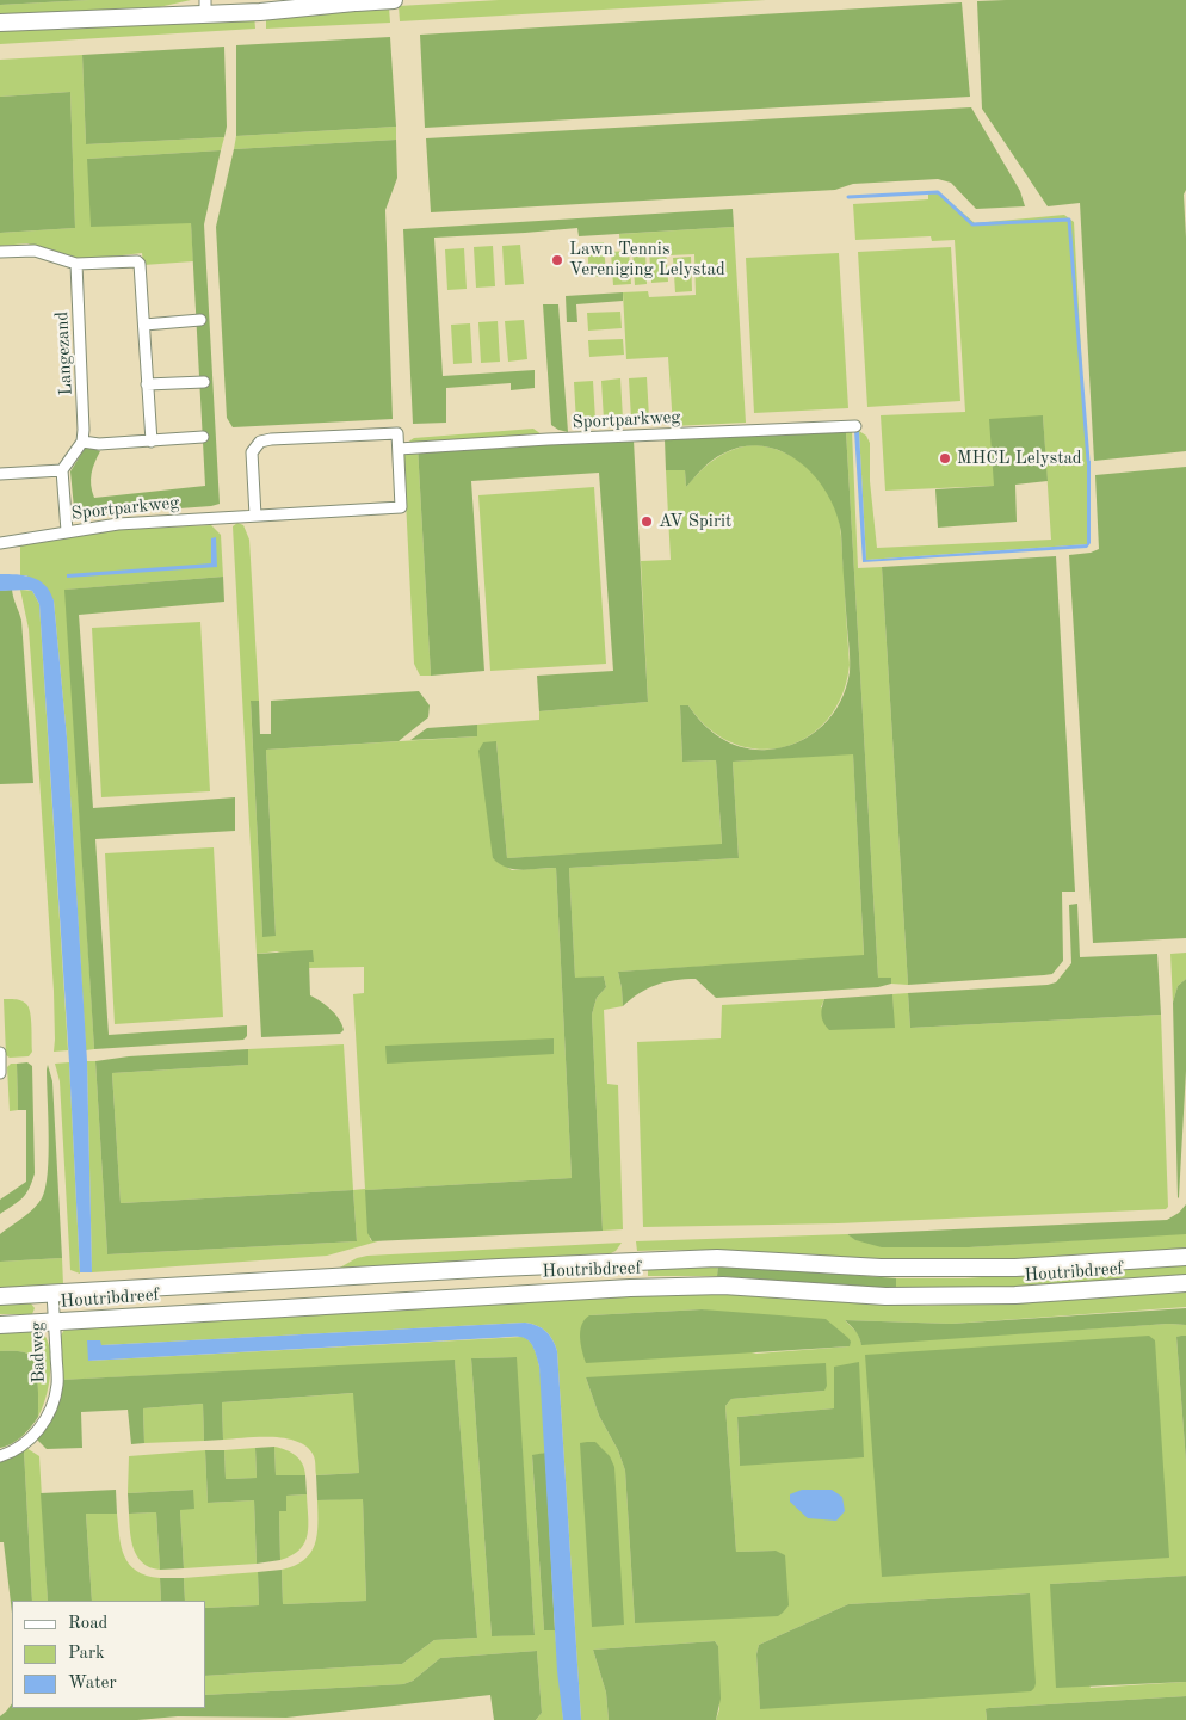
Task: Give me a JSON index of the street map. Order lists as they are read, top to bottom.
{
  "streets": {
    "main road": ["Houtribdreef"],
    "street": ["Langezand", "Sportparkweg", "Badweg"]
  },
  "crossings": [
    ["Houtribdreef", "Badweg"]
  ],
  "places": ["Lawn Tennis Vereniging Lelystad", "MHCL Lelystad", "AV Spirit"],
  "legend": ["Road", "Park", "Water"]
}
